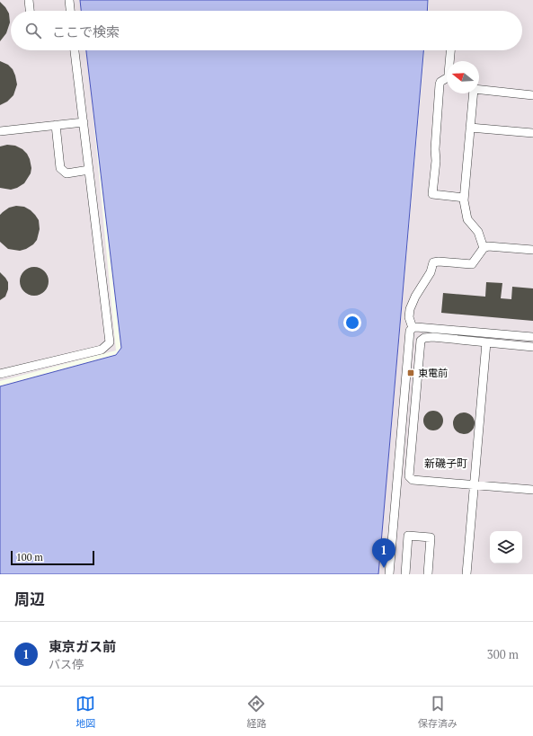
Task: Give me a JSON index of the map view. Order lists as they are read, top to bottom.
{
  "districts": ["新磯子町"],
  "places": {
    "transit": ["東電前"]
  },
  "scale_bar": "100 m",
  "north": "left",
  "page": {
    "search": "ここで検索",
    "pins": "1",
    "scale": "100 m",
    "heading": "周辺",
    "list": [
      {
        "mark": "1",
        "name": "東京ガス前",
        "note": "バス停",
        "value": "300 m"
      }
    ],
    "nav": ["地図", "経路", "保存済み"]
  }
}
